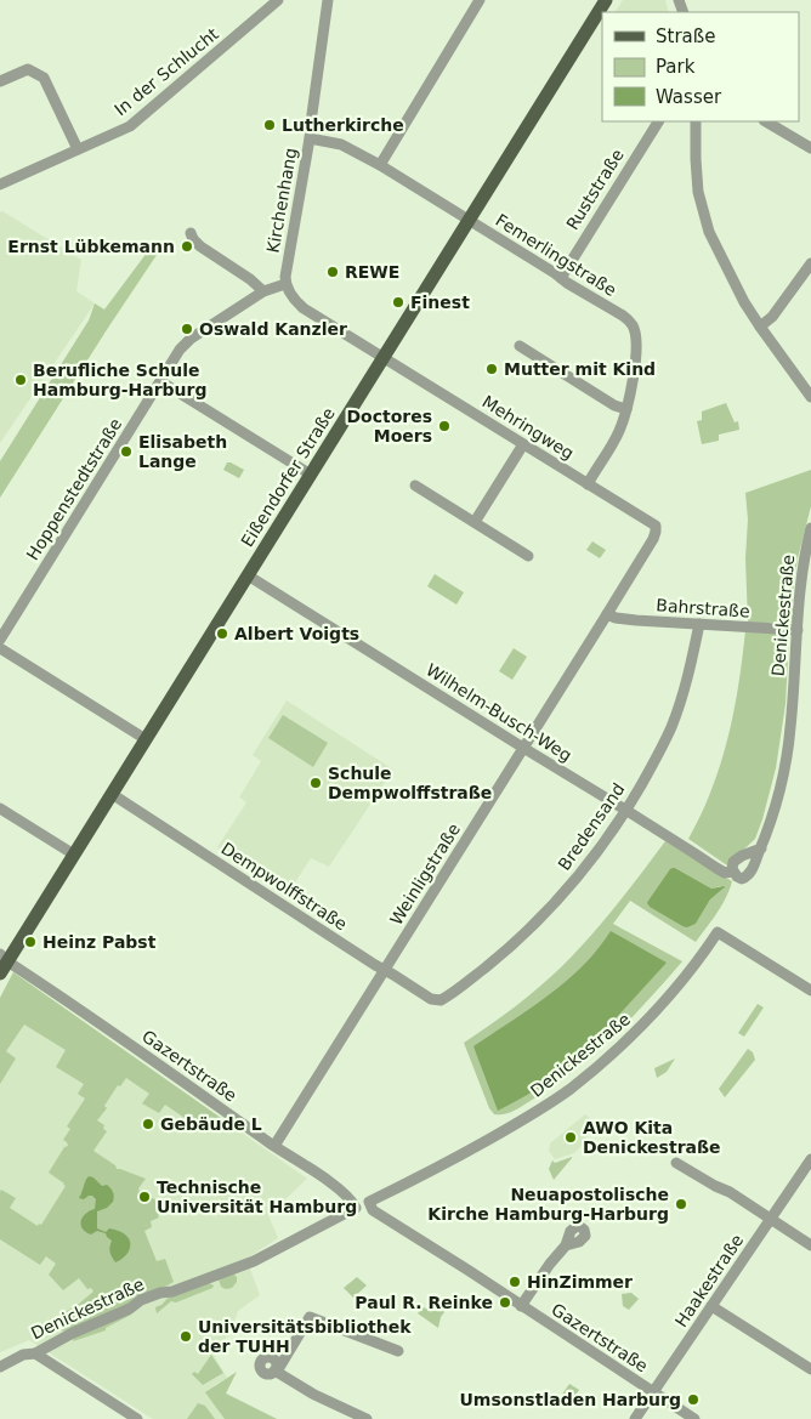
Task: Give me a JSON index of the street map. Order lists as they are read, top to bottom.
{
  "streets": {
    "main road": ["Eißendorfer Straße"],
    "street": [
      "In der Schlucht",
      "Ruststraße",
      "Kirchenhang",
      "Femerlingstraße",
      "Mehringweg",
      "Hoppenstedtstraße",
      "Bahrstraße",
      "Denickestraße",
      "Wilhelm-Busch-Weg",
      "Bredensand",
      "Weinligstraße",
      "Dempwolffstraße",
      "Gazertstraße",
      "Haakestraße"
    ]
  },
  "crossings": [
    ["Ruststraße", "Femerlingstraße"],
    ["Kirchenhang", "Femerlingstraße"],
    ["Kirchenhang", "Hoppenstedtstraße"],
    ["Femerlingstraße", "Mehringweg"],
    ["Femerlingstraße", "Eißendorfer Straße"],
    ["Mehringweg", "Eißendorfer Straße"],
    ["Mehringweg", "Weinligstraße"],
    ["Eißendorfer Straße", "Wilhelm-Busch-Weg"],
    ["Eißendorfer Straße", "Dempwolffstraße"],
    ["Eißendorfer Straße", "Gazertstraße"],
    ["Bahrstraße", "Denickestraße"],
    ["Bahrstraße", "Bredensand"],
    ["Bahrstraße", "Weinligstraße"],
    ["Denickestraße", "Wilhelm-Busch-Weg"],
    ["Denickestraße", "Gazertstraße"],
    ["Wilhelm-Busch-Weg", "Bredensand"],
    ["Wilhelm-Busch-Weg", "Weinligstraße"],
    ["Bredensand", "Dempwolffstraße"],
    ["Weinligstraße", "Dempwolffstraße"],
    ["Weinligstraße", "Gazertstraße"],
    ["Gazertstraße", "Haakestraße"]
  ],
  "places": [
    "Lutherkirche",
    "Ernst Lübkemann",
    "REWE",
    "Finest",
    "Oswald Kanzler",
    "Mutter mit Kind",
    "Berufliche Schule Hamburg-Harburg",
    "Doctores Moers",
    "Elisabeth Lange",
    "Albert Voigts",
    "Schule Dempwolffstraße",
    "Heinz Pabst",
    "Gebäude L",
    "AWO Kita Denickestraße",
    "Technische Universität Hamburg",
    "Neuapostolische Kirche Hamburg-Harburg",
    "HinZimmer",
    "Paul R. Reinke",
    "Universitätsbibliothek der TUHH",
    "Umsonstladen Harburg"
  ],
  "legend": ["Straße", "Park", "Wasser"]
}
